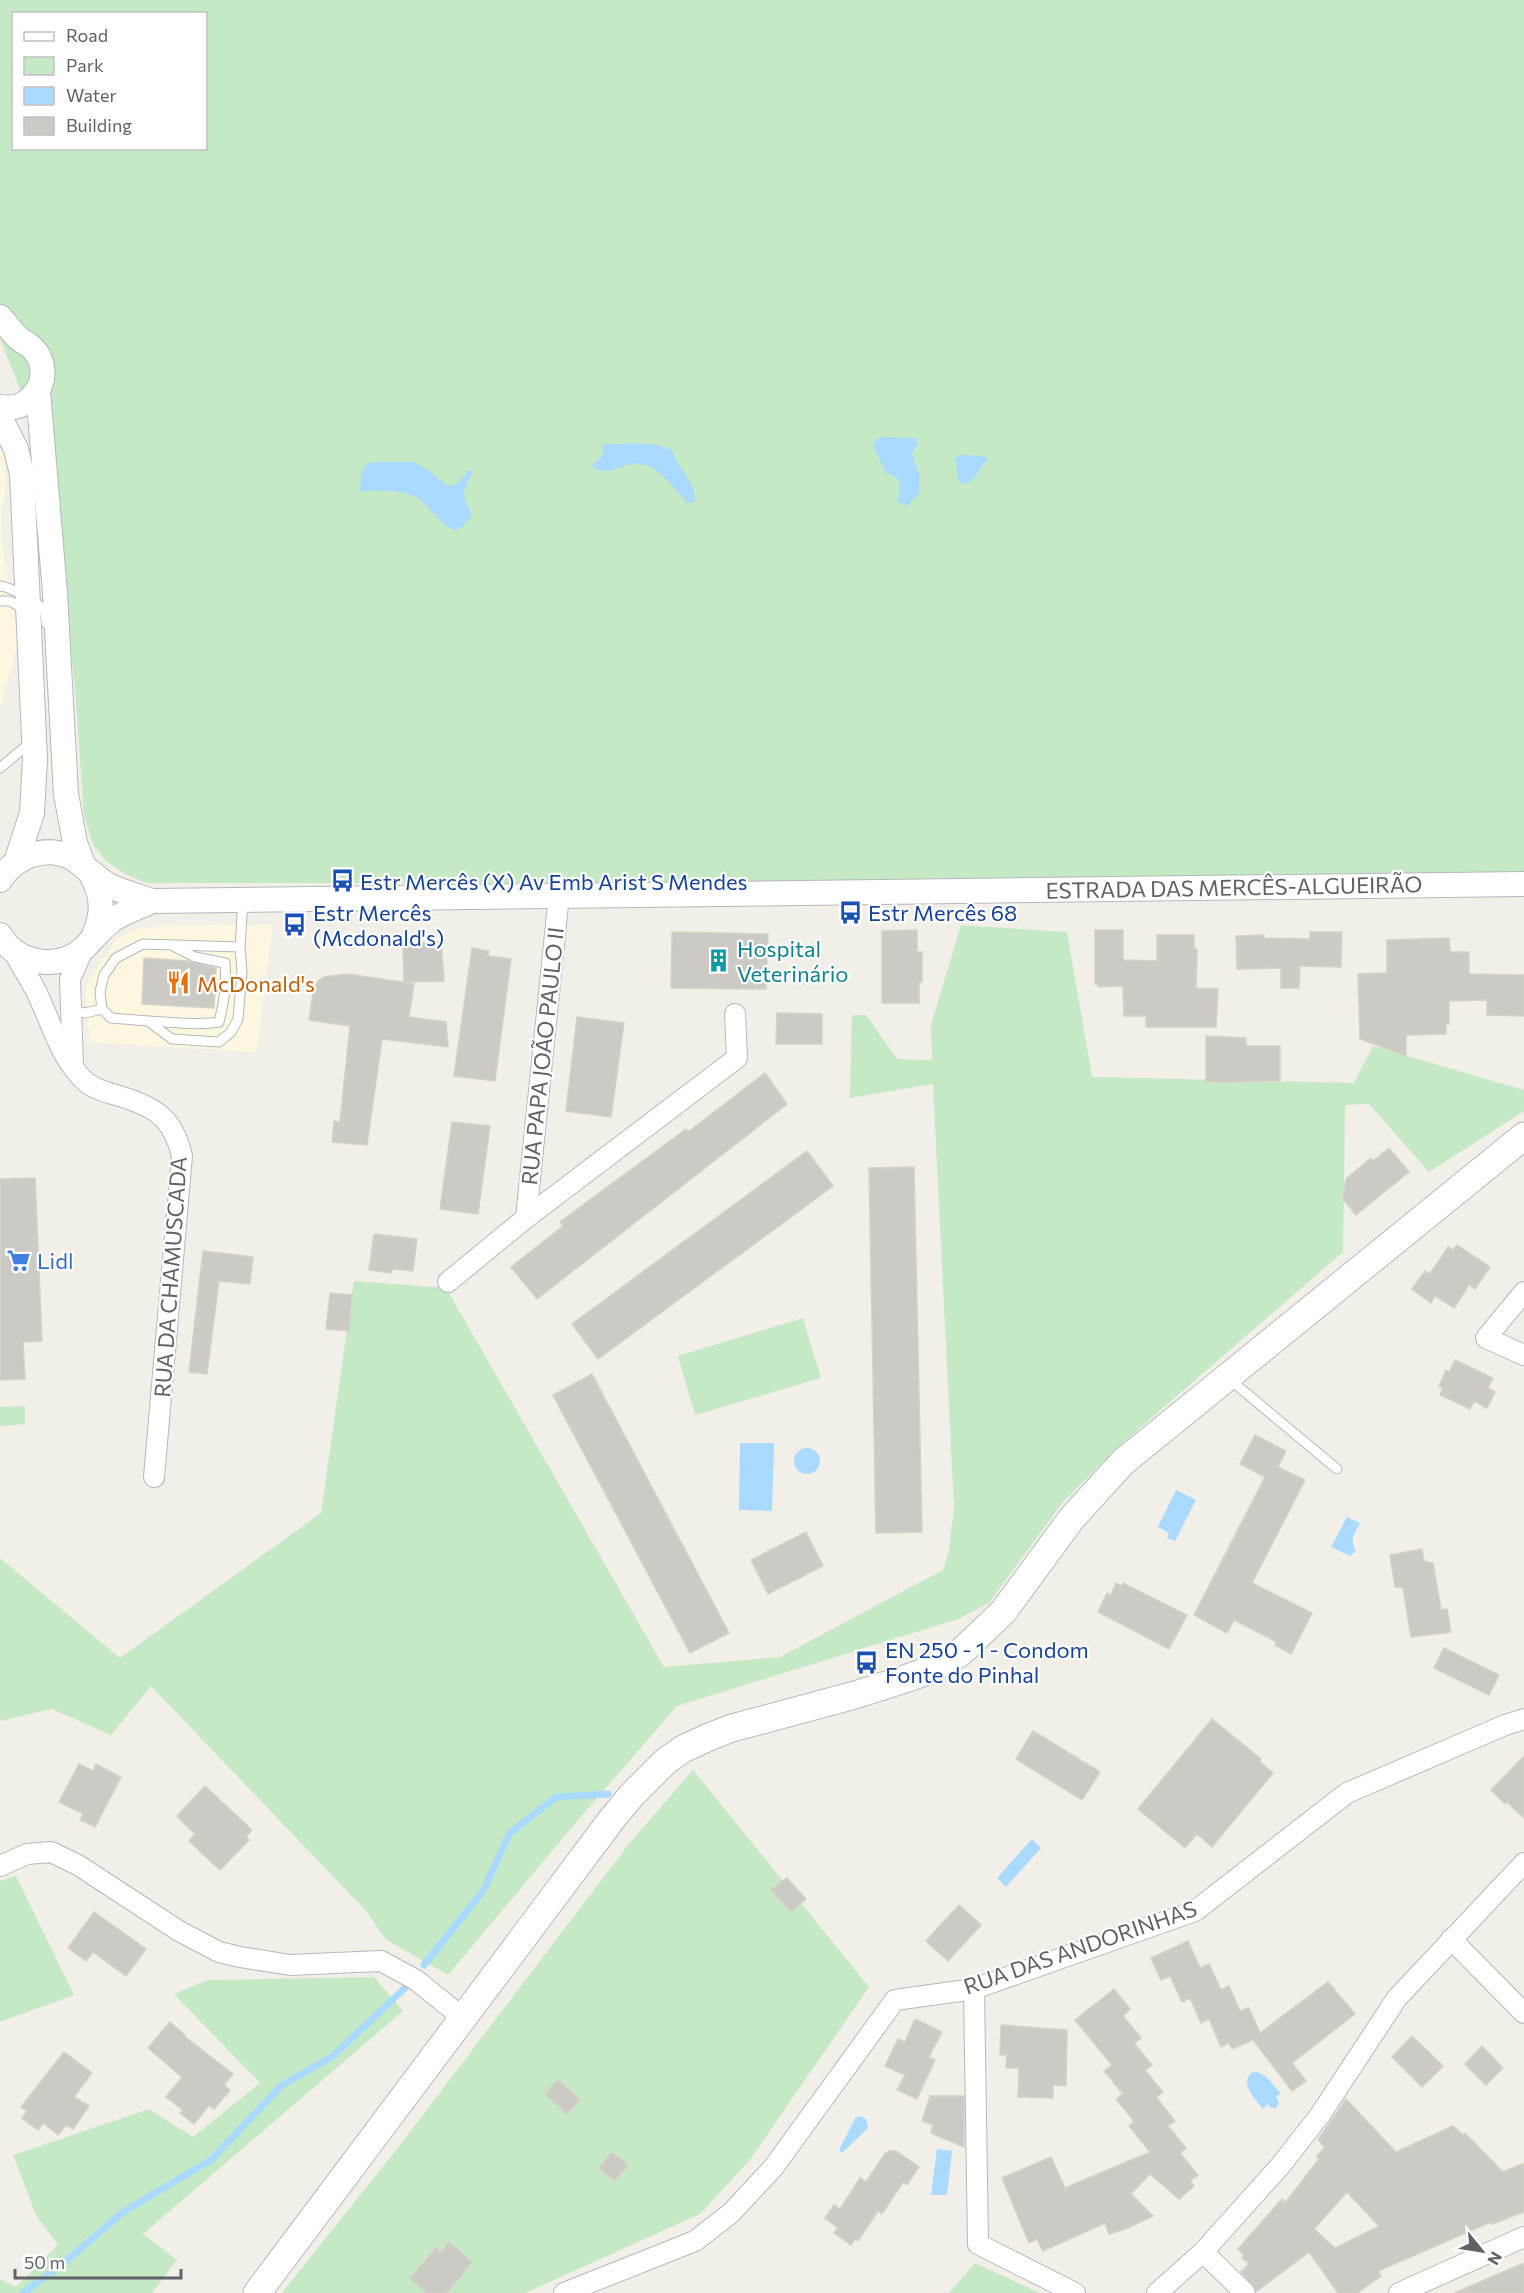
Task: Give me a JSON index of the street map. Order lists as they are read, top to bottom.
{
  "streets": {
    "street": [
      "ESTRADA DAS MERCÊS-ALGUEIRÃO",
      "RUA PAPA JOÃO PAULO II",
      "RUA DA CHAMUSCADA",
      "RUA DAS ANDORINHAS"
    ]
  },
  "crossings": [
    ["ESTRADA DAS MERCÊS-ALGUEIRÃO", "RUA PAPA JOÃO PAULO II"],
    ["ESTRADA DAS MERCÊS-ALGUEIRÃO", "RUA DA CHAMUSCADA"]
  ],
  "places": {
    "bus stop": [
      "Estr Mercês (X) Av Emb Arist S Mendes",
      "Estr Mercês 68",
      "Estr Mercês (Mcdonald's)",
      "EN 250 - 1 - Condom Fonte do Pinhal"
    ],
    "building": ["Hospital Veterinário"],
    "restaurant": ["McDonald's"],
    "supermarket": ["Lidl"]
  },
  "legend": [
    "Road",
    "Park",
    "Water",
    "Building"
  ],
  "scale_bar": "50 m",
  "north": "bottom right"
}
